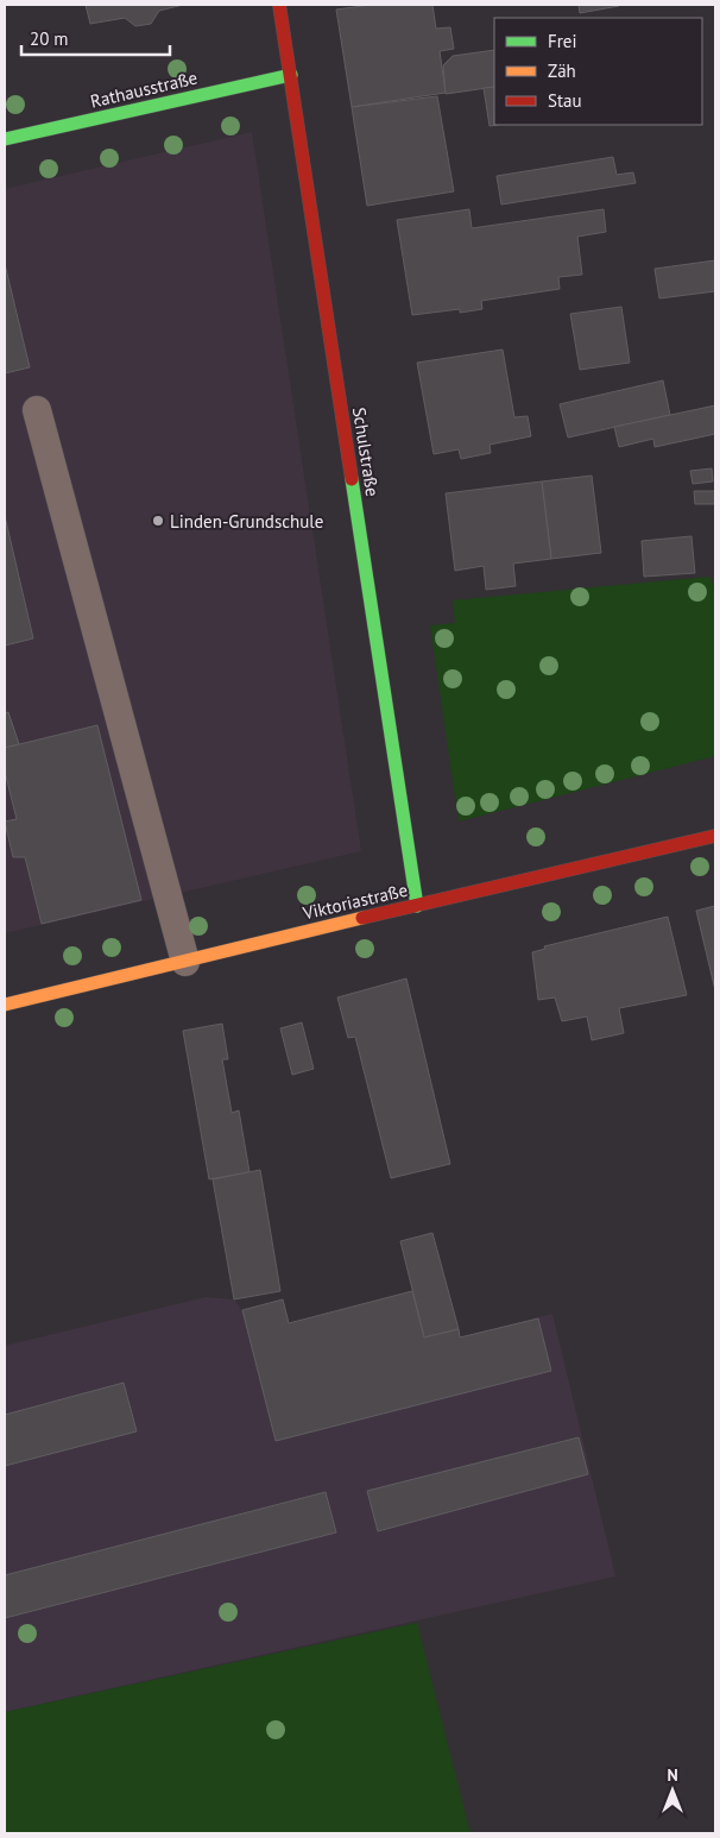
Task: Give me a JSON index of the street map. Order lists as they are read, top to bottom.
{
  "streets": {
    "street": ["Rathausstraße", "Schulstraße", "Viktoriastraße"]
  },
  "crossings": [
    ["Rathausstraße", "Schulstraße"],
    ["Schulstraße", "Viktoriastraße"]
  ],
  "places": ["Linden-Grundschule"],
  "legend": ["Frei", "Zäh", "Stau"],
  "scale_bar": "20 m",
  "north": "top"
}
